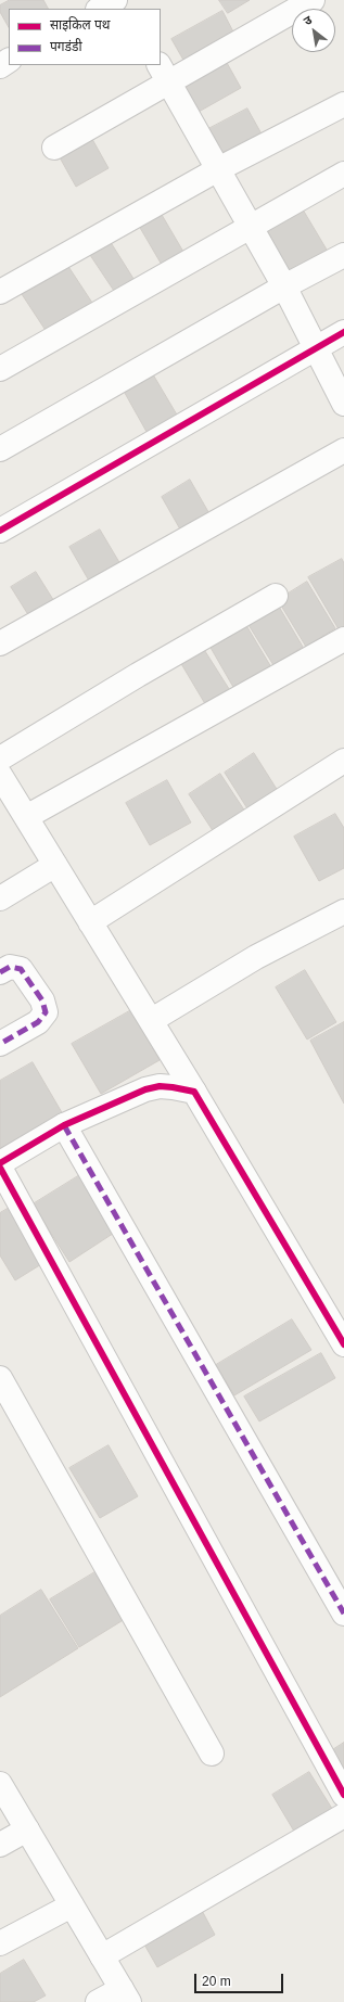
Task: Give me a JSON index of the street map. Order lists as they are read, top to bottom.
{
  "legend": ["साइकिल पथ", "पगडंडी"],
  "scale_bar": "20 m",
  "north": "top left"
}
